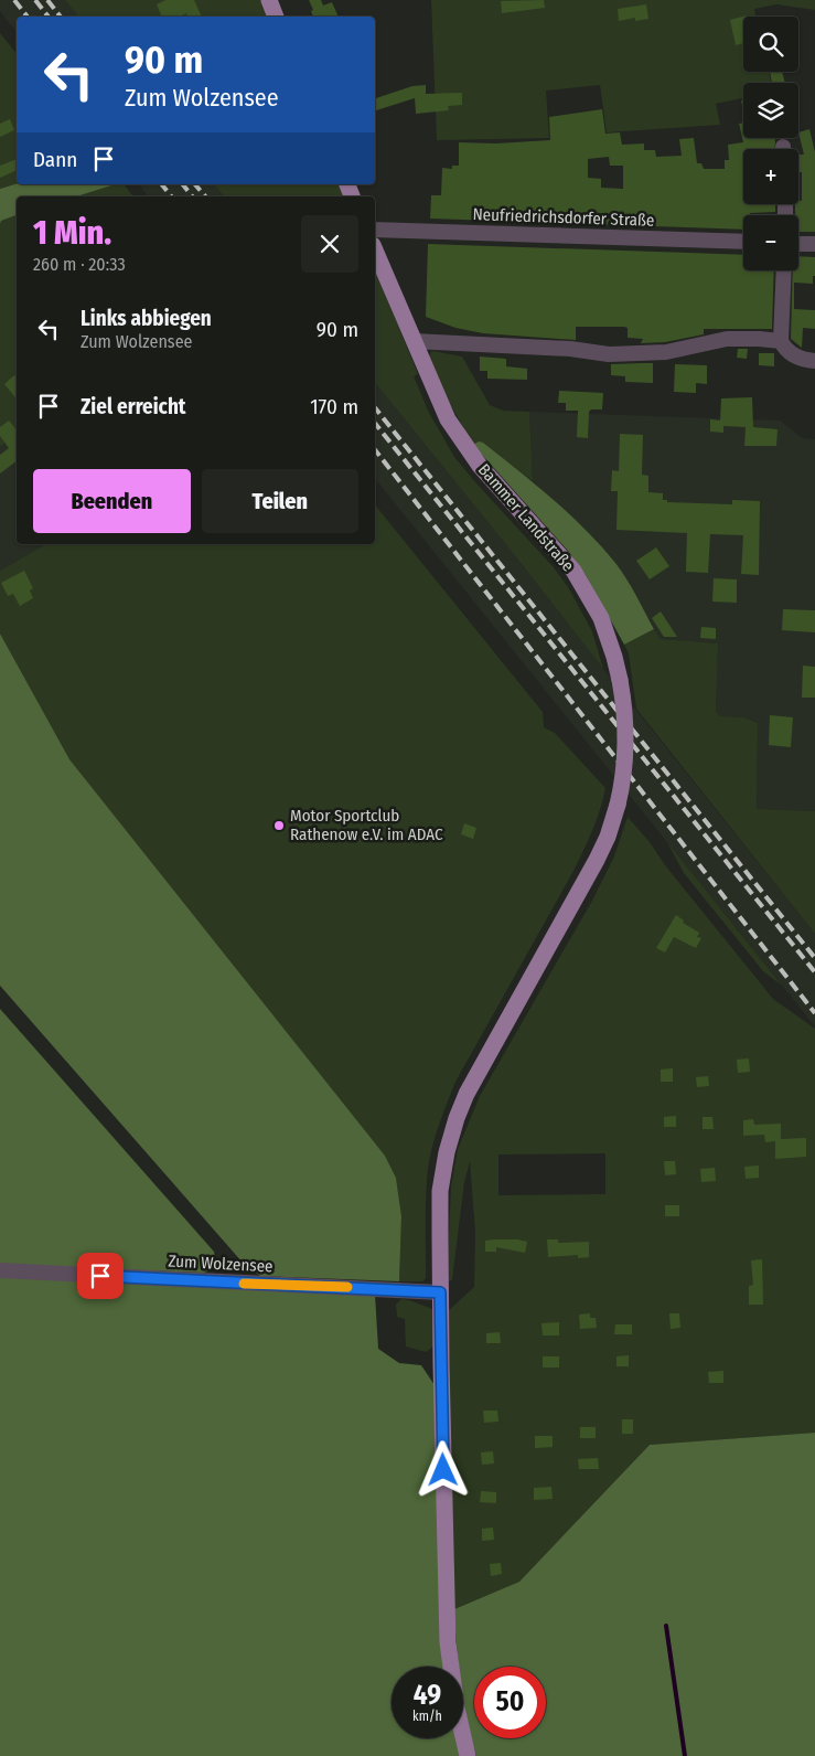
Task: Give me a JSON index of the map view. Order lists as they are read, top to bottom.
{
  "streets": {
    "main road": ["Bammer Landstraße"],
    "street": ["Neufriedrichsdorfer Straße", "Zum Wolzensee"]
  },
  "crossings": [
    ["Bammer Landstraße", "Zum Wolzensee"]
  ],
  "places": ["Motor Sportclub Rathenow e.V. im ADAC"],
  "page": {
    "map_buttons": ["+", "−"],
    "turn": ["90 m", "Zum Wolzensee"],
    "then": "Dann",
    "heading": ["1 Min.", "260 m · 20:33"],
    "list": [
      {
        "name": "Links abbiegen",
        "note": "Zum Wolzensee",
        "value": "90 m"
      },
      {
        "name": "Ziel erreicht",
        "value": "170 m"
      }
    ],
    "buttons": ["Beenden", "Teilen"],
    "speed": "49 km/h",
    "limit": "50"
  }
}
